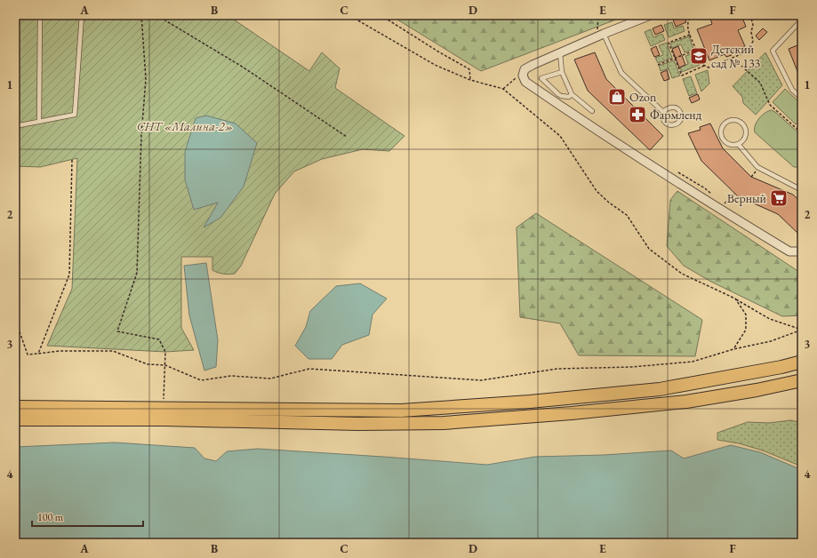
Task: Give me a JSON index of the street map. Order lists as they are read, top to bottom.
{
  "parks": ["СНТ «Малина-2»"],
  "places": {
    "school or university": ["Детский сад № 133"],
    "shop": ["Ozon"],
    "pharmacy": ["Фармленд"],
    "supermarket": ["Верный"]
  },
  "scale_bar": "100 m",
  "grid": {
    "columns": [
      "A",
      "B",
      "C",
      "D",
      "E",
      "F"
    ],
    "rows": [
      "1",
      "2",
      "3",
      "4"
    ]
  }
}
